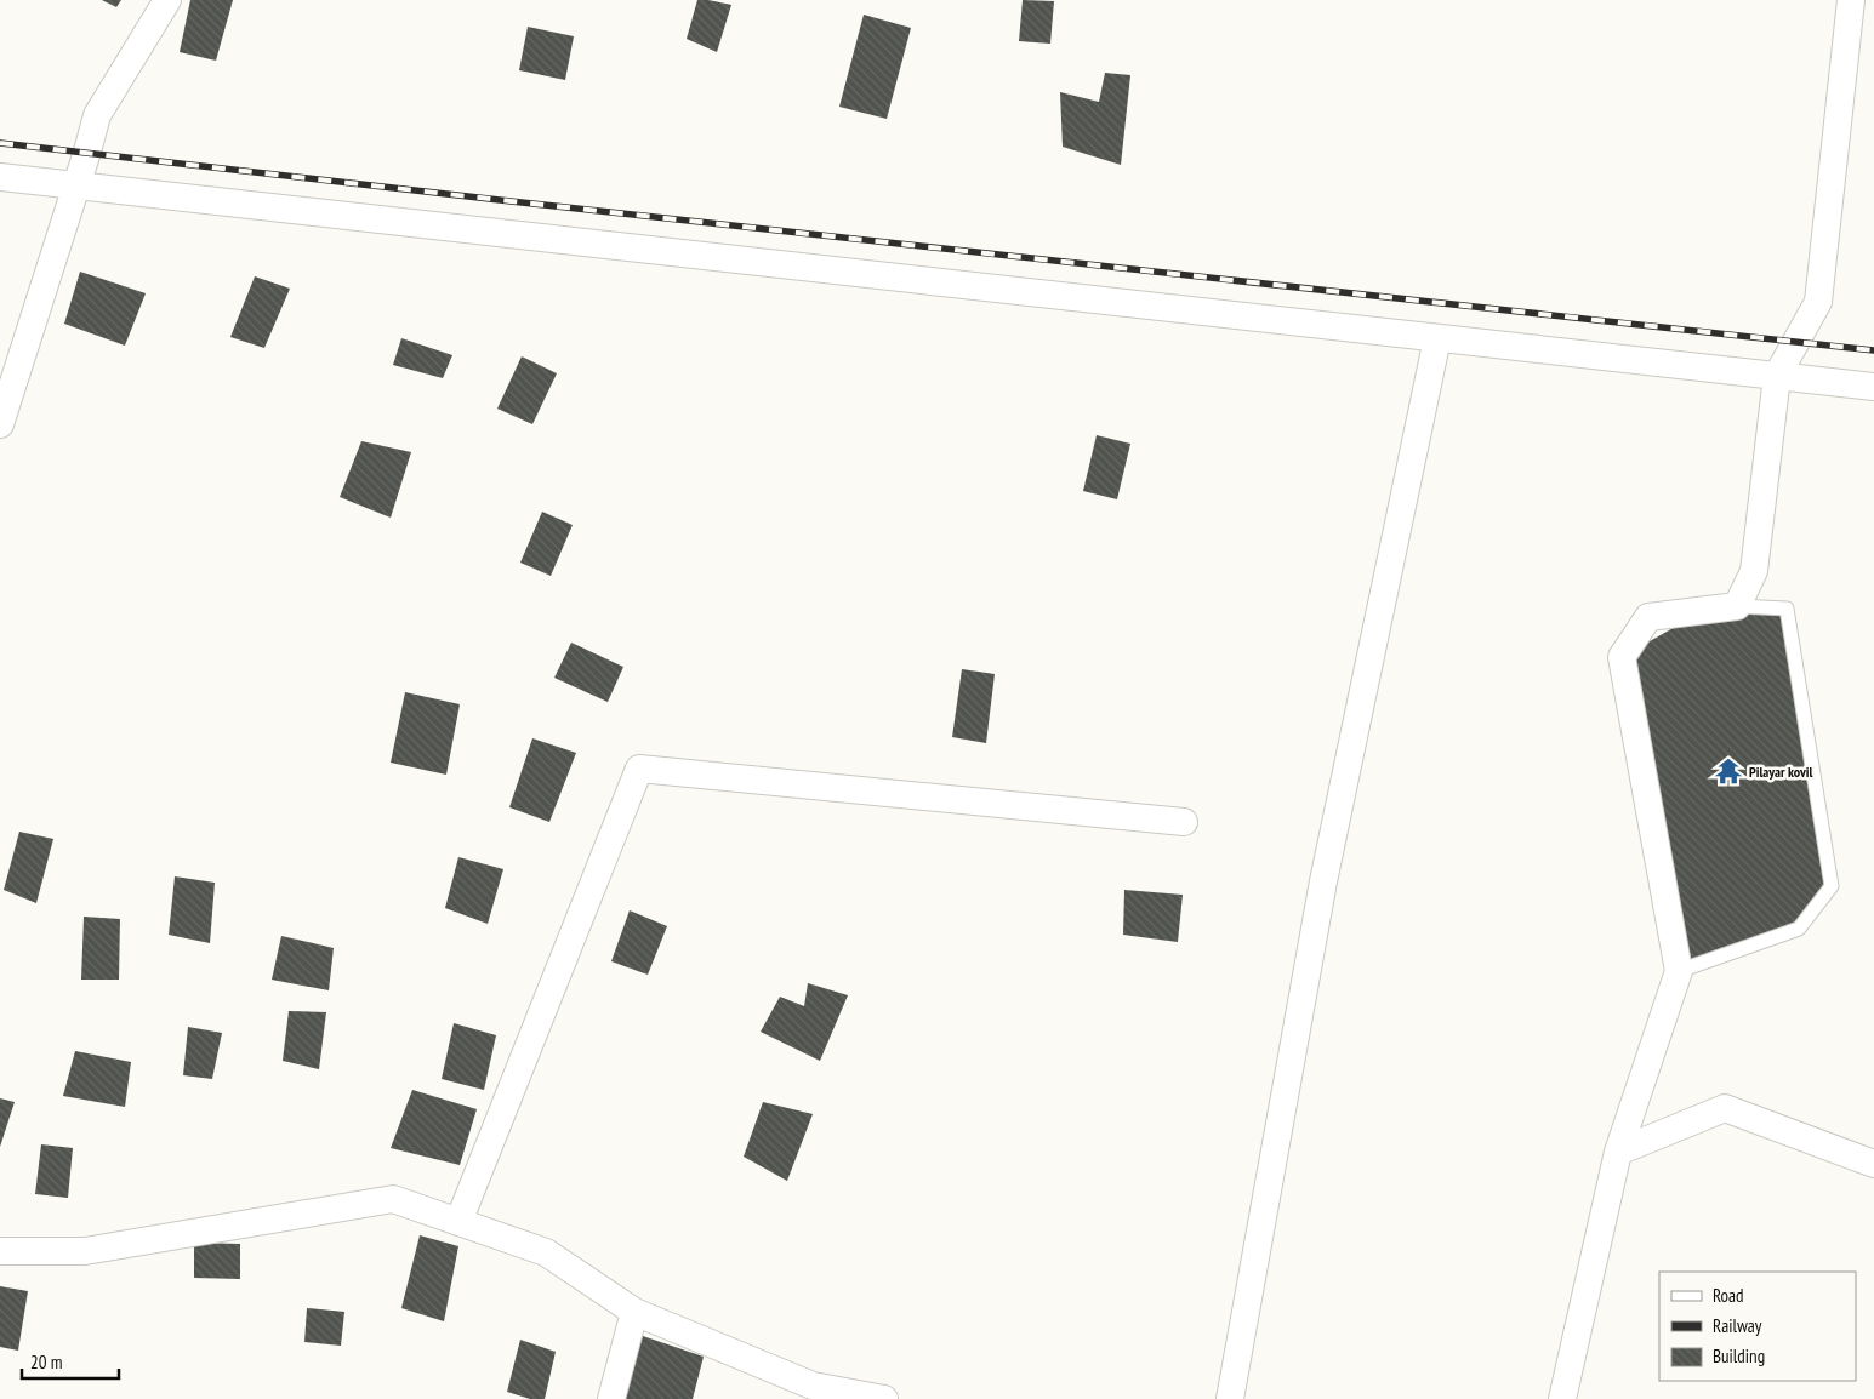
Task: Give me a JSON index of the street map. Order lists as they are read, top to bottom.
{
  "places": {
    "temple": ["Pilayar kovil"]
  },
  "legend": ["Road", "Railway", "Building"],
  "scale_bar": "20 m"
}
